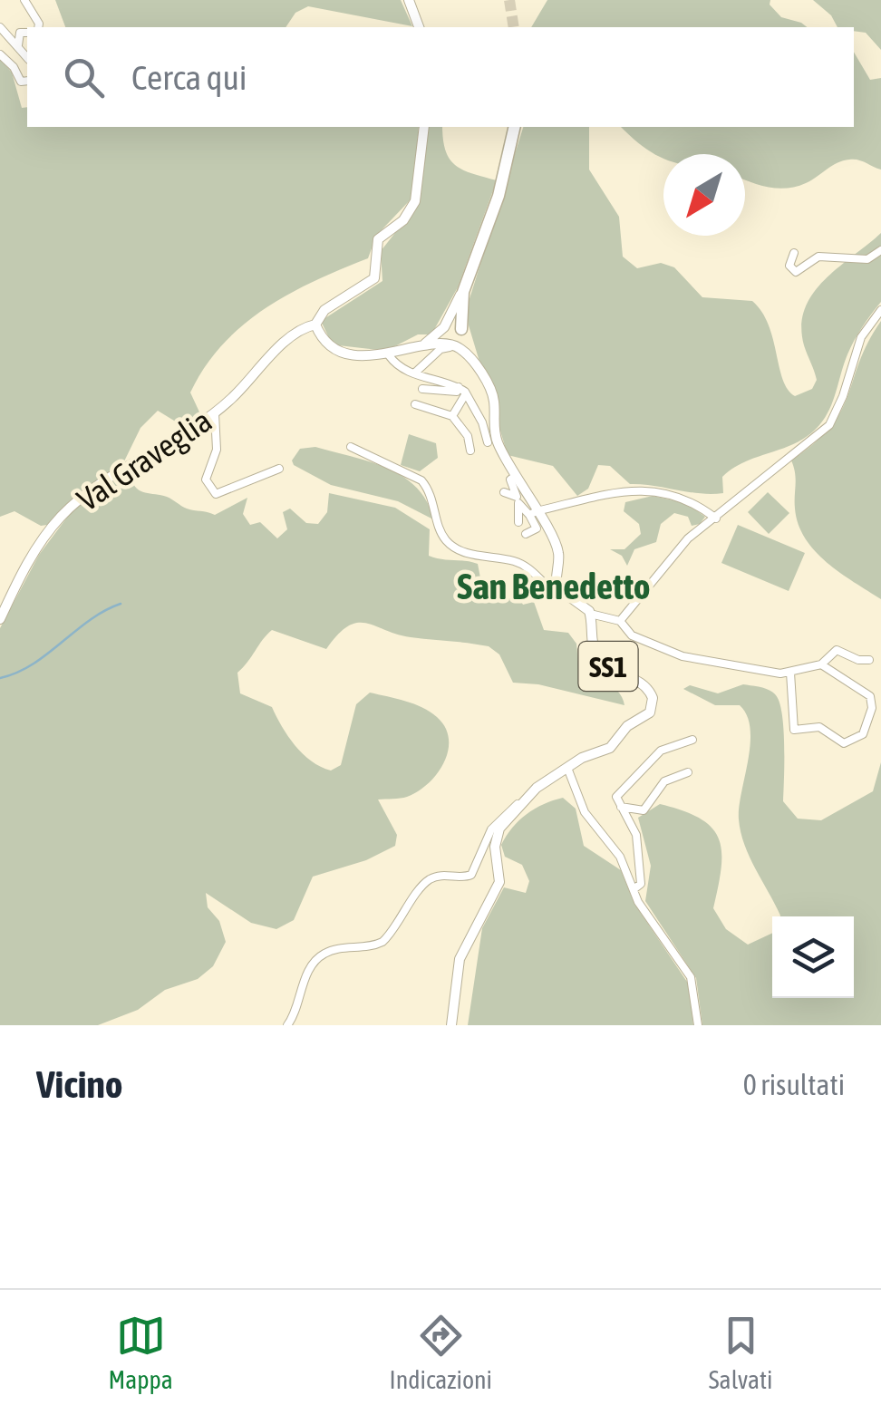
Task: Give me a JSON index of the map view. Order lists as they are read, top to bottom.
{
  "streets": {
    "main road": ["Val Graveglia", "SS1"]
  },
  "districts": ["San Benedetto"],
  "north": "bottom left",
  "page": {
    "search": "Cerca qui",
    "heading": ["Vicino", "0 risultati"],
    "nav": ["Mappa", "Indicazioni", "Salvati"]
  }
}
